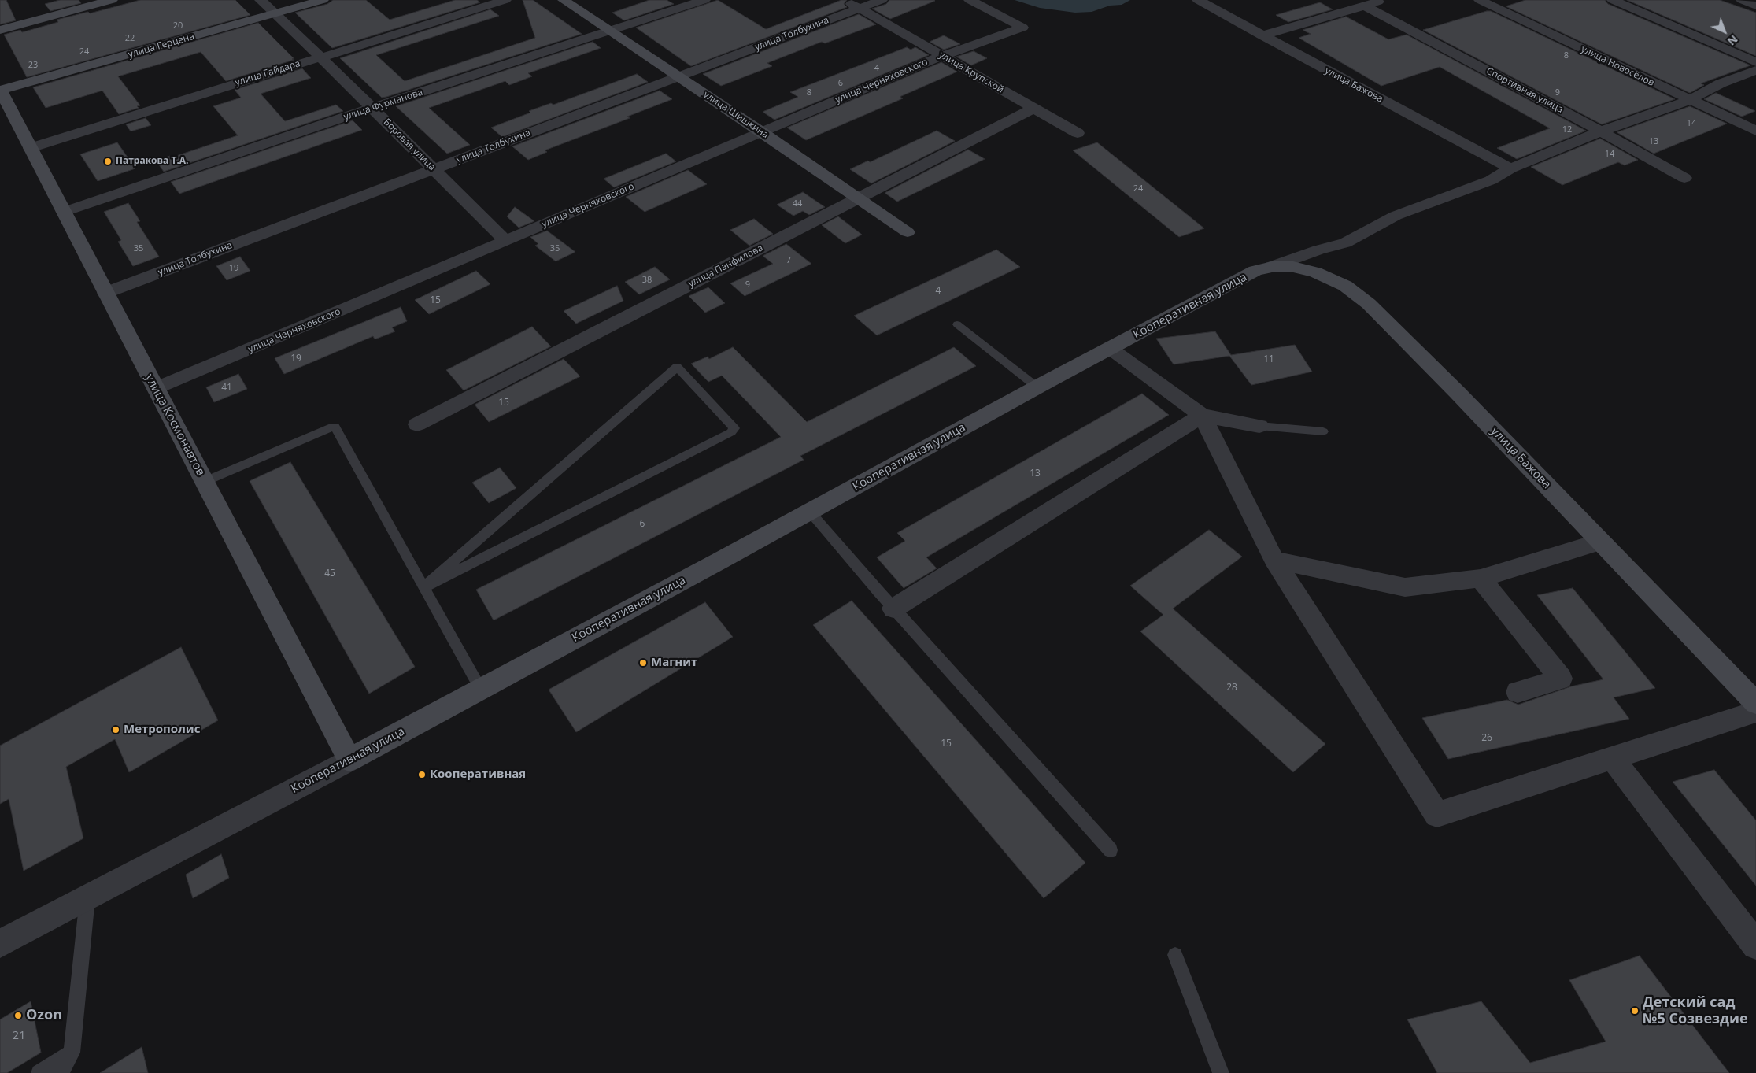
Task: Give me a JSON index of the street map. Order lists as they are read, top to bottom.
{
  "streets": {
    "street": [
      "улица Толбухина",
      "улица Герцена",
      "улица Новосёлов",
      "улица Крупской",
      "улица Гайдара",
      "улица Черняховского",
      "улица Бажова",
      "Спортивная улица",
      "улица Фурманова",
      "улица Шишкина",
      "Боровая улица",
      "улица Панфилова",
      "Кооперативная улица",
      "улица Космонавтов"
    ]
  },
  "crossings": [
    ["улица Толбухина", "улица Крупской"],
    ["улица Толбухина", "улица Шишкина"],
    ["улица Толбухина", "Боровая улица"],
    ["улица Толбухина", "улица Космонавтов"],
    ["улица Герцена", "Боровая улица"],
    ["улица Герцена", "улица Космонавтов"],
    ["улица Крупской", "улица Черняховского"],
    ["улица Крупской", "улица Панфилова"],
    ["улица Гайдара", "Боровая улица"],
    ["улица Гайдара", "улица Космонавтов"],
    ["улица Черняховского", "улица Шишкина"],
    ["улица Черняховского", "Боровая улица"],
    ["улица Черняховского", "улица Космонавтов"],
    ["улица Бажова", "Кооперативная улица"],
    ["улица Фурманова", "улица Шишкина"],
    ["улица Фурманова", "Боровая улица"],
    ["улица Фурманова", "улица Космонавтов"],
    ["улица Шишкина", "улица Панфилова"],
    ["Кооперативная улица", "улица Космонавтов"]
  ],
  "places": [
    "Патракова Т.А.",
    "Магнит",
    "Метрополис",
    "Кооперативная",
    "Детский сад №5 Созвездие",
    "Ozon"
  ],
  "house_numbers": [
    "20",
    "22",
    "24",
    "8",
    "23",
    "4",
    "6",
    "8",
    "9",
    "14",
    "12",
    "13",
    "14",
    "24",
    "44",
    "35",
    "35",
    "7",
    "19",
    "38",
    "9",
    "4",
    "15",
    "19",
    "11",
    "41",
    "15",
    "13",
    "6",
    "45",
    "28",
    "26",
    "15",
    "21"
  ],
  "north": "bottom right"
}
